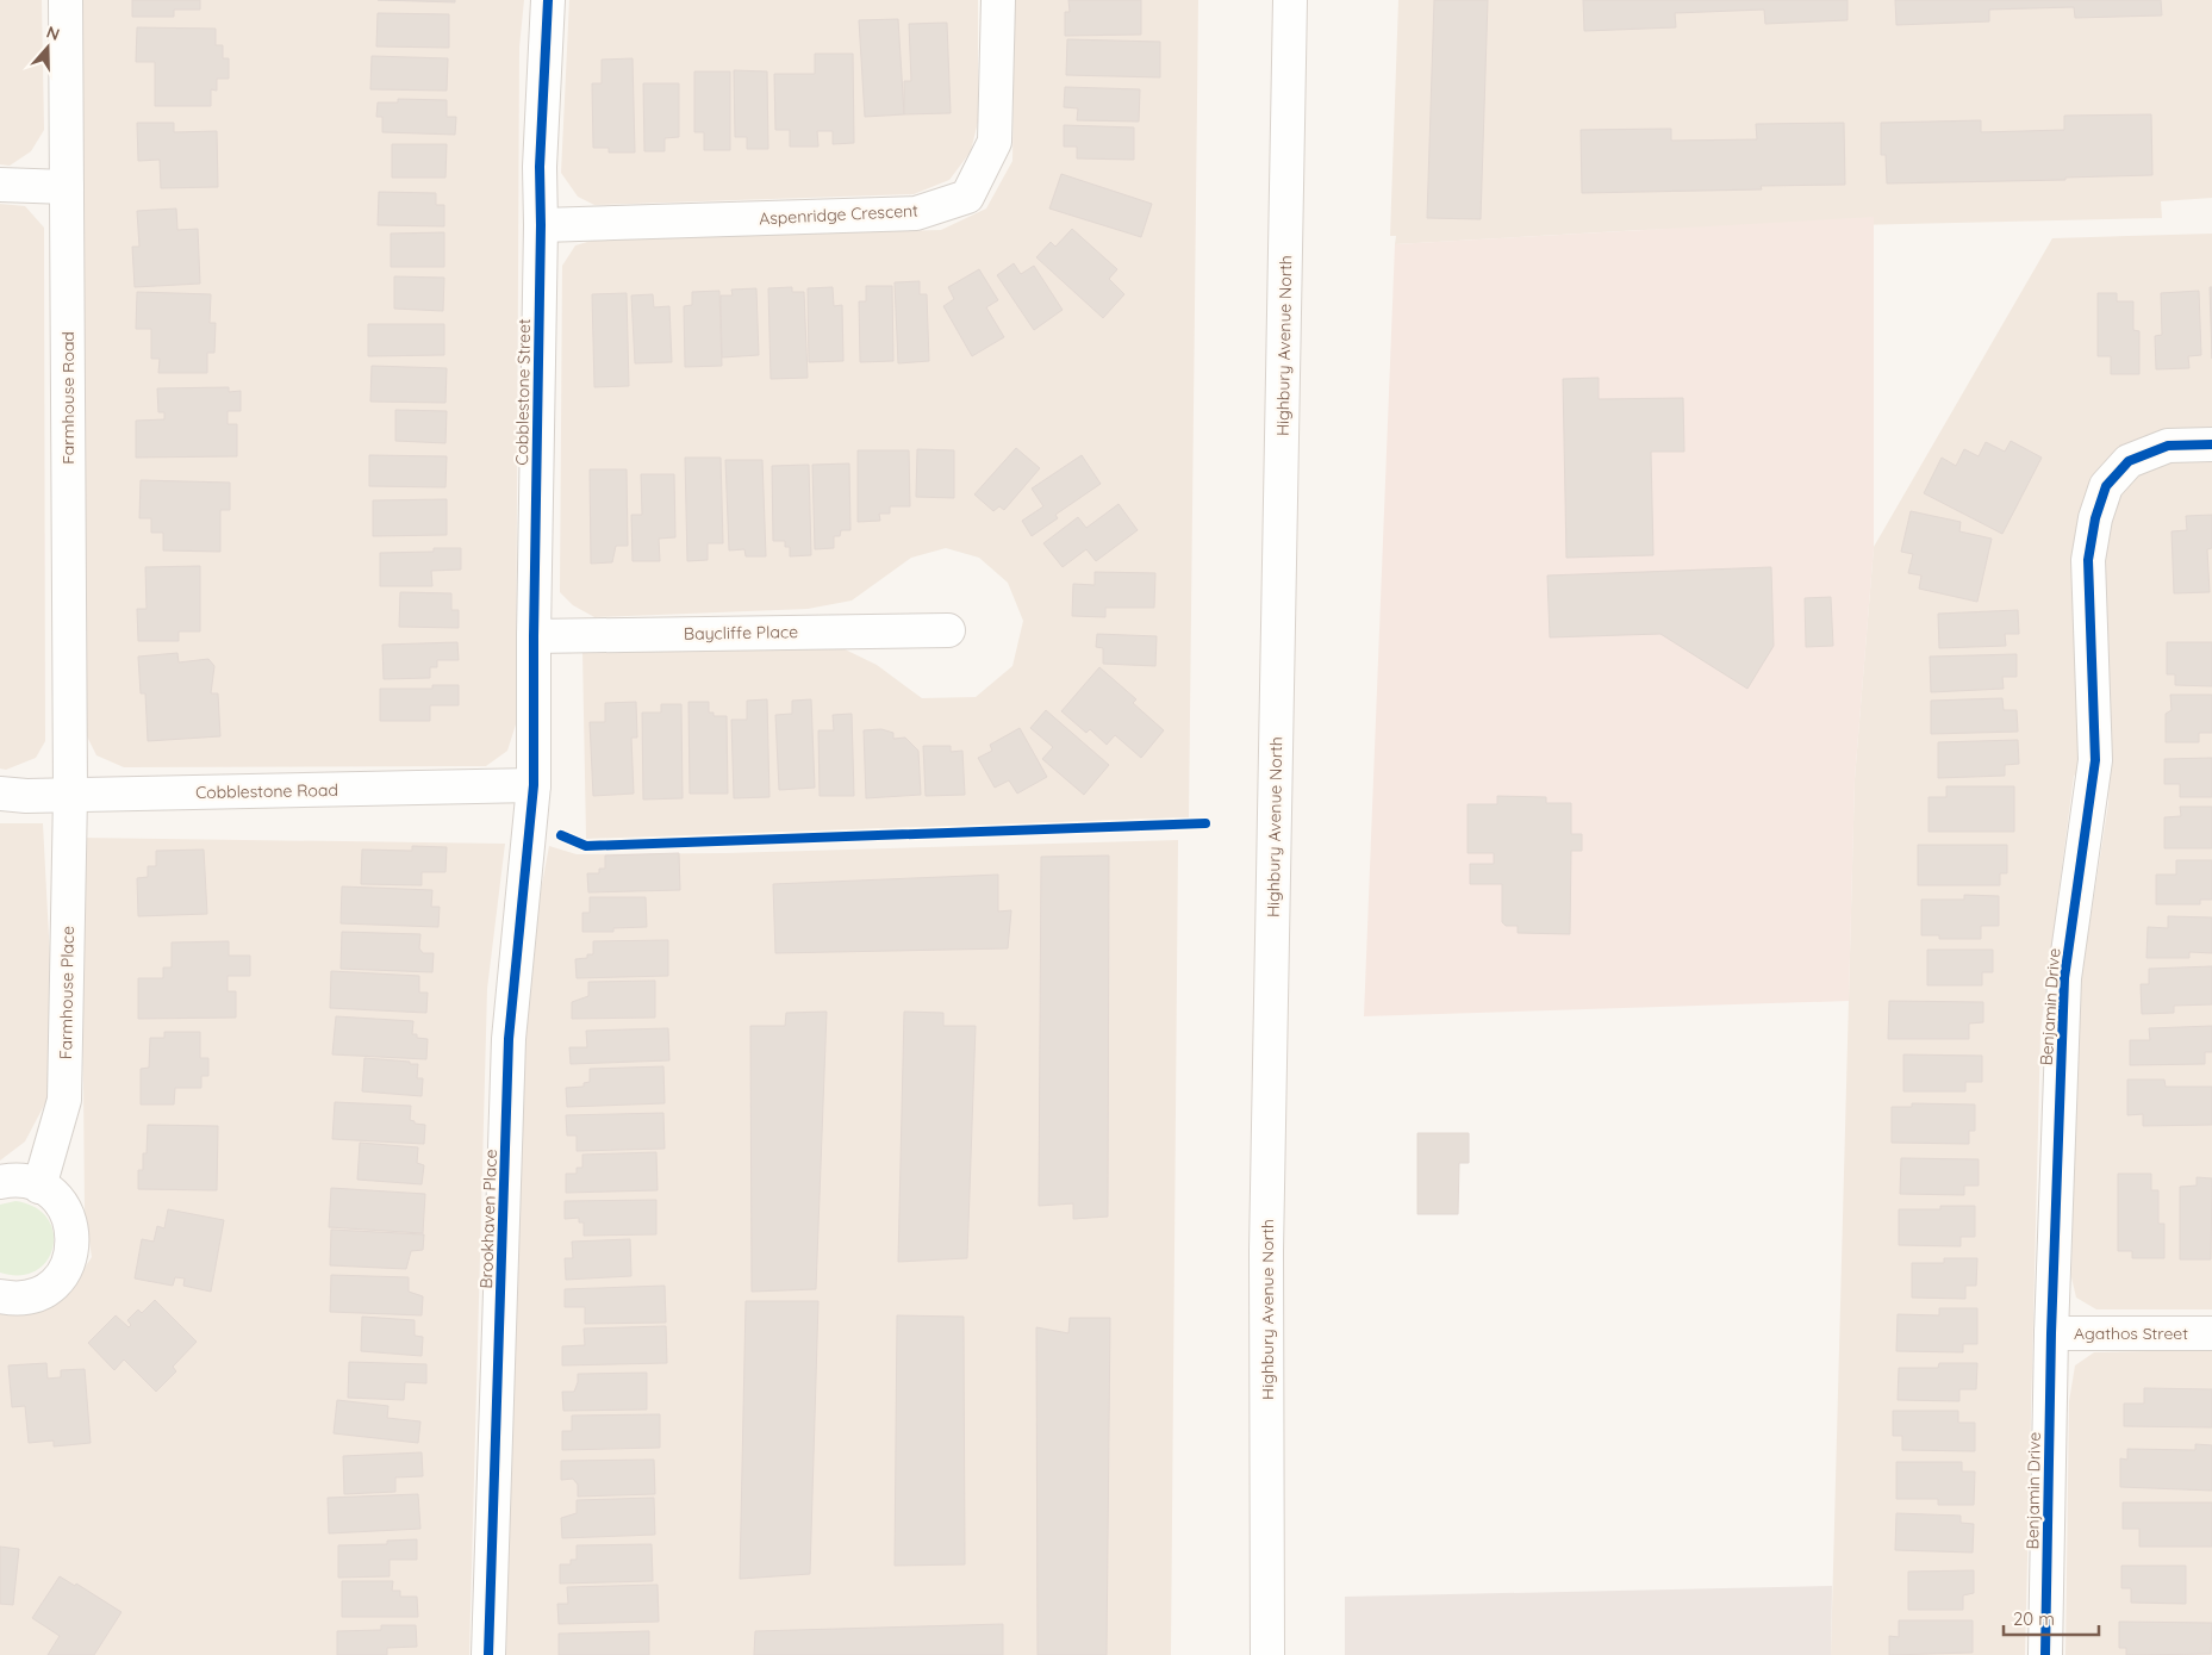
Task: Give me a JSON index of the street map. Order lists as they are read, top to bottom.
{
  "streets": {
    "street": [
      "Aspenridge Crescent",
      "Highbury Avenue North",
      "Cobblestone Street",
      "Farmhouse Road",
      "Baycliffe Place",
      "Cobblestone Road",
      "Farmhouse Place",
      "Benjamin Drive",
      "Brookhaven Place",
      "Agathos Street"
    ]
  },
  "crossings": [
    ["Aspenridge Crescent", "Cobblestone Street"],
    ["Cobblestone Street", "Baycliffe Place"],
    ["Cobblestone Street", "Cobblestone Road"],
    ["Cobblestone Street", "Brookhaven Place"],
    ["Farmhouse Road", "Cobblestone Road"],
    ["Farmhouse Road", "Farmhouse Place"],
    ["Cobblestone Road", "Farmhouse Place"],
    ["Cobblestone Road", "Brookhaven Place"],
    ["Benjamin Drive", "Agathos Street"]
  ],
  "scale_bar": "20 m",
  "north": "top"
}
